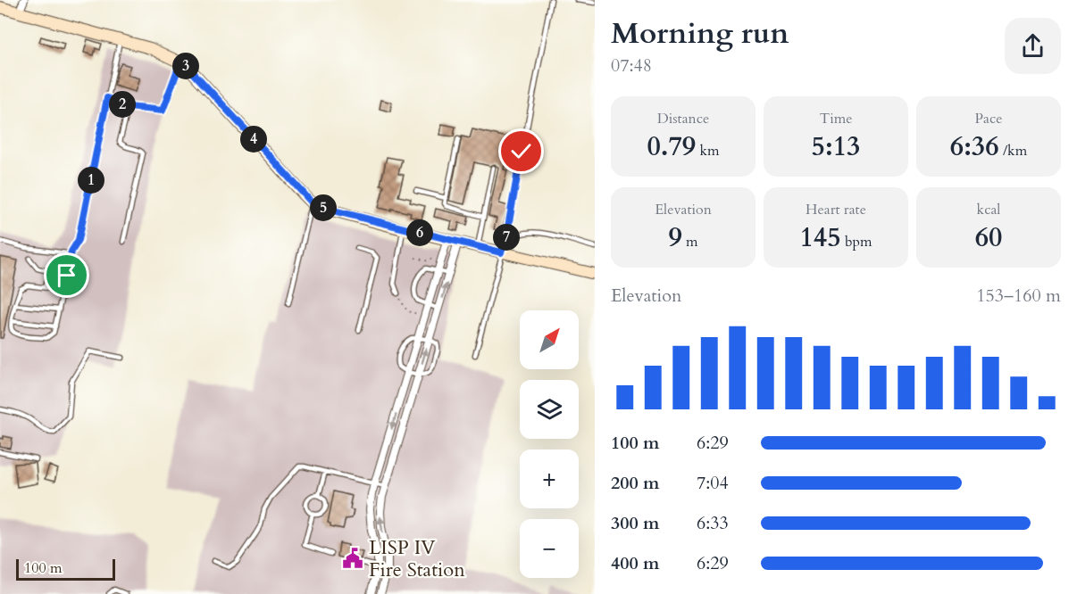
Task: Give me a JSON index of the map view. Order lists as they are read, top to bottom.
{
  "places": {
    "public building": ["LISP IV Fire Station"]
  },
  "scale_bar": "100 m",
  "north": "top right",
  "page": {
    "heading": ["Morning run", "07:48"],
    "pins": [
      "3",
      "2",
      "4",
      "1",
      "5",
      "6",
      "7"
    ],
    "stats": [
      ["Distance", "0.79 km"],
      ["Time", "5:13"],
      ["Pace", "6:36 /km"],
      ["Elevation", "9 m"],
      ["Heart rate", "145 bpm"],
      ["kcal", "60"]
    ],
    "chart": ["Elevation", "153–160 m"],
    "map_buttons": ["+", "−"],
    "list": [
      {
        "name": "100 m",
        "note": "6:29"
      },
      {
        "name": "200 m",
        "note": "7:04"
      },
      {
        "name": "300 m",
        "note": "6:33"
      },
      {
        "name": "400 m",
        "note": "6:29"
      }
    ],
    "scale": "100 m"
  }
}
